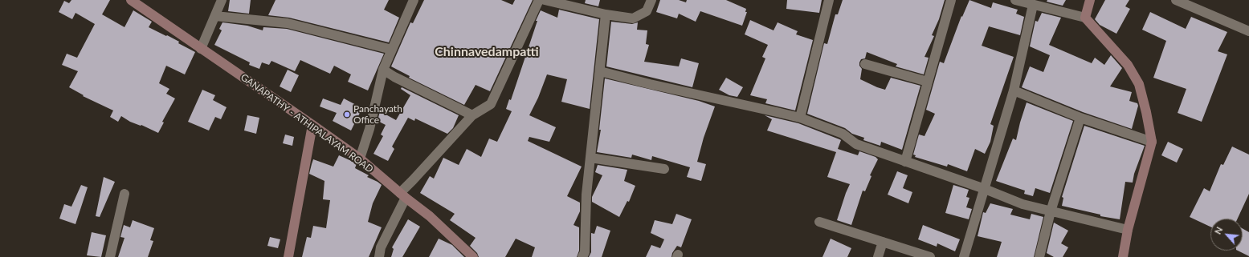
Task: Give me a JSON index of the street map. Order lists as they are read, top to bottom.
{
  "streets": {
    "street": ["GANAPATHY - ATHIPALAYAM ROAD"]
  },
  "districts": ["Chinnavedampatti"],
  "places": ["Panchayath Office"],
  "north": "top left"
}
